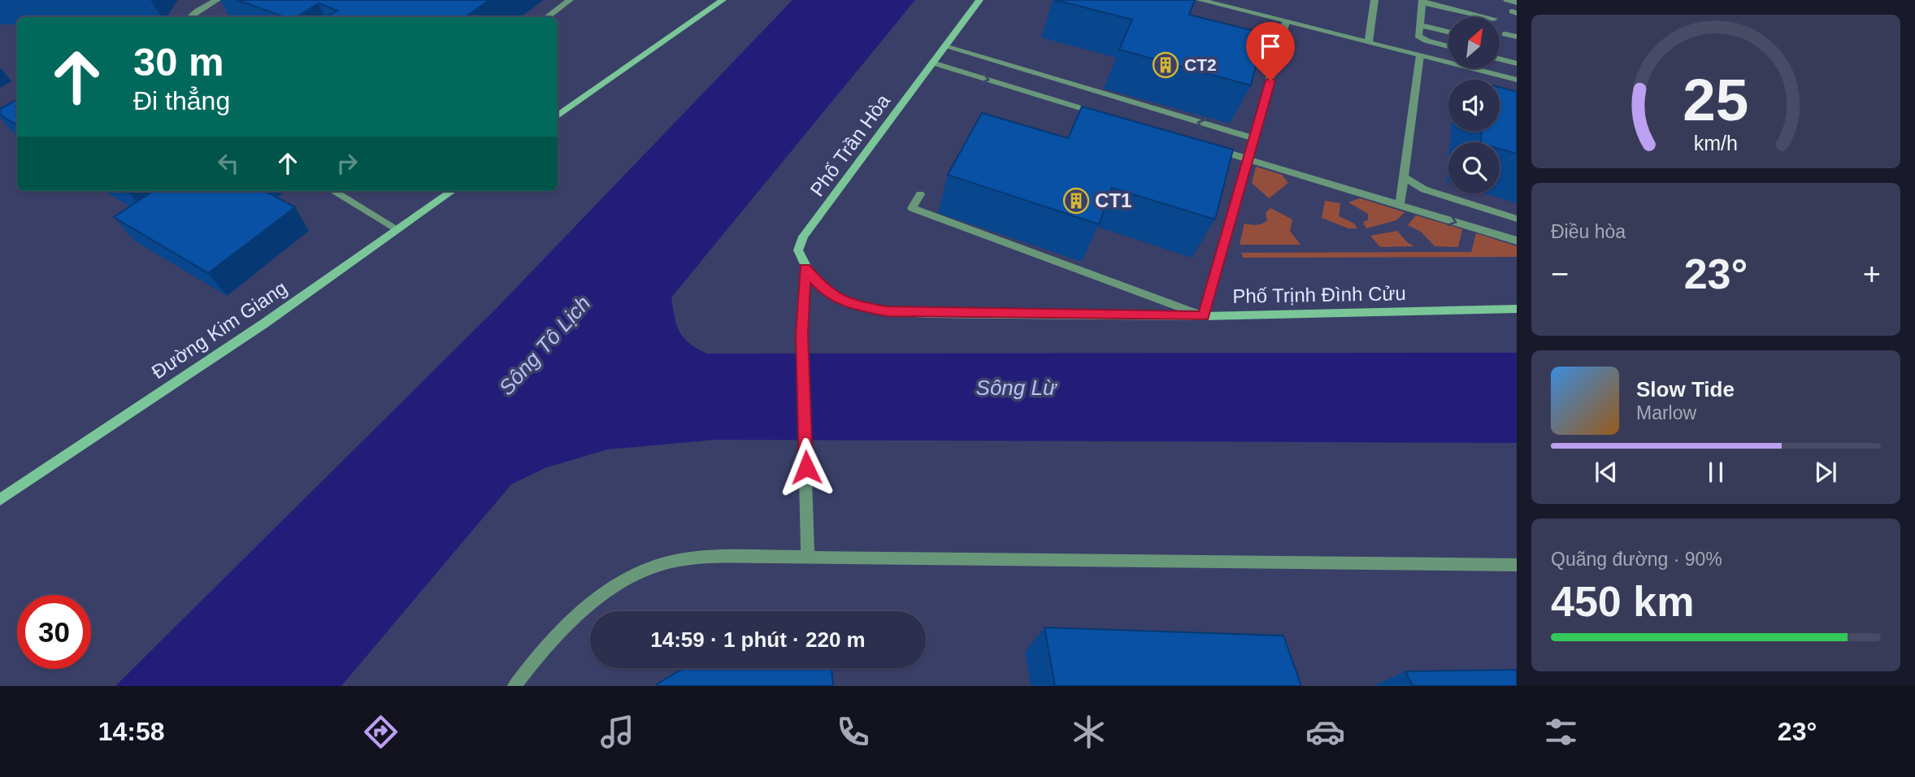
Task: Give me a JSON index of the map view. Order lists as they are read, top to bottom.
{
  "streets": {
    "main road": ["Phố Trần Hòa", "Phố Trịnh Đình Cửu", "Đường Kim Giang"]
  },
  "crossings": [
    ["Phố Trần Hòa", "Phố Trịnh Đình Cửu"]
  ],
  "water": ["Sông Tô Lịch", "Sông Lừ"],
  "places": {
    "building": ["CT2", "CT1"]
  },
  "north": "top right",
  "page": {
    "turn": ["30 m", "Đi thẳng"],
    "tile": [
      "Điều hòa",
      ["Quãng đường · 90%", "450 km"]
    ],
    "heat": ["−", "23°", "+"],
    "song": ["Slow Tide", "Marlow"],
    "limit": "30",
    "trip": "14:59 · 1 phút · 220 m",
    "tabs": ["14:58", "23°"],
    "gauge": ["25", "km/h"]
  }
}
